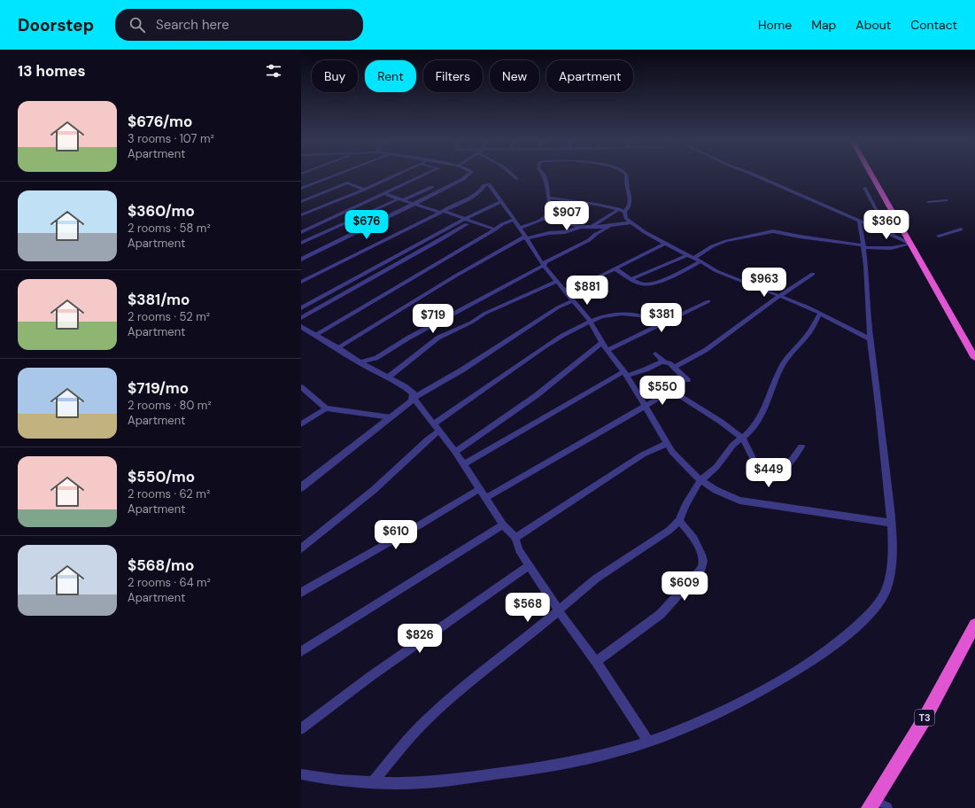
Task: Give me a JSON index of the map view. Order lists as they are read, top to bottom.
{
  "streets": {
    "highway": ["T3"]
  },
  "page": {
    "header": "Doorstep",
    "search": "Search here",
    "nav": [
      "Home",
      "Map",
      "About",
      "Contact"
    ],
    "heading": "13 homes",
    "chip": [
      "Buy",
      "Rent",
      "Filters",
      "New",
      "Apartment"
    ],
    "list": [
      {
        "name": "$676/mo",
        "note": "3 rooms · 107 m² · Apartment"
      },
      {
        "name": "$360/mo",
        "note": "2 rooms · 58 m² · Apartment"
      },
      {
        "name": "$381/mo",
        "note": "2 rooms · 52 m² · Apartment"
      },
      {
        "name": "$719/mo",
        "note": "2 rooms · 80 m² · Apartment"
      },
      {
        "name": "$550/mo",
        "note": "2 rooms · 62 m² · Apartment"
      },
      {
        "name": "$568/mo",
        "note": "2 rooms · 64 m² · Apartment"
      }
    ],
    "price": [
      "$907",
      "$676",
      "$360",
      "$963",
      "$881",
      "$381",
      "$719",
      "$550",
      "$449",
      "$610",
      "$609",
      "$568",
      "$826"
    ]
  }
}
